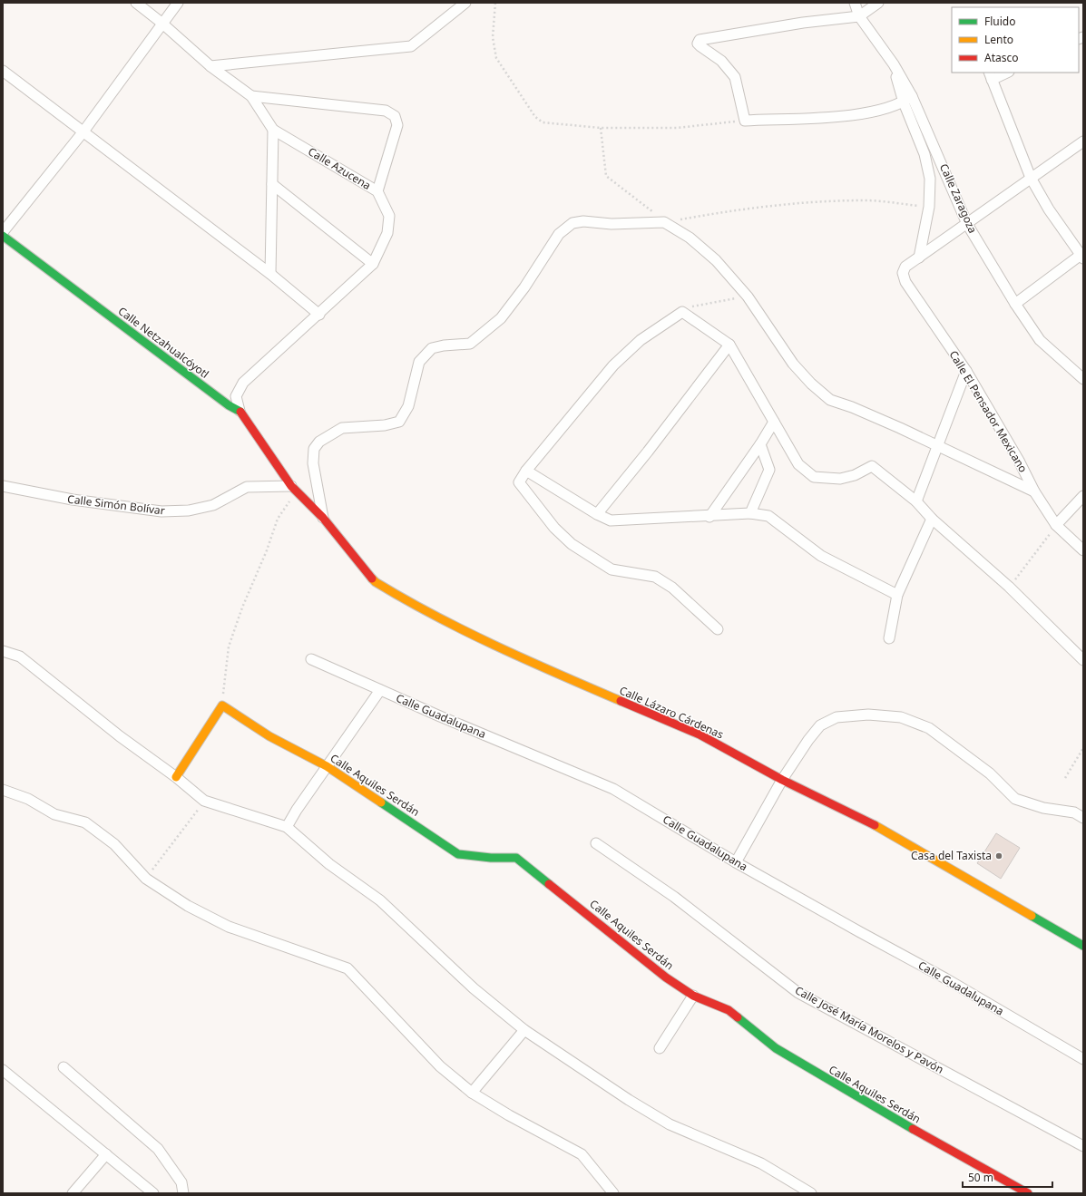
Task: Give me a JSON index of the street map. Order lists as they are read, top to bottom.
{
  "streets": {
    "street": [
      "Calle Azucena",
      "Calle Zaragoza",
      "Calle Netzahualcóyotl",
      "Calle El Pensador Mexicano",
      "Calle Simón Bolívar",
      "Calle Lázaro Cárdenas",
      "Calle Guadalupana",
      "Calle Aquiles Serdán",
      "Calle José María Morelos y Pavón"
    ]
  },
  "crossings": [
    ["Calle Azucena", "Calle Netzahualcóyotl"],
    ["Calle Netzahualcóyotl", "Calle Simón Bolívar"],
    ["Calle Netzahualcóyotl", "Calle Lázaro Cárdenas"],
    ["Calle Simón Bolívar", "Calle Lázaro Cárdenas"]
  ],
  "places": ["Casa del Taxista"],
  "legend": ["Fluido", "Lento", "Atasco"],
  "scale_bar": "50 m"
}
